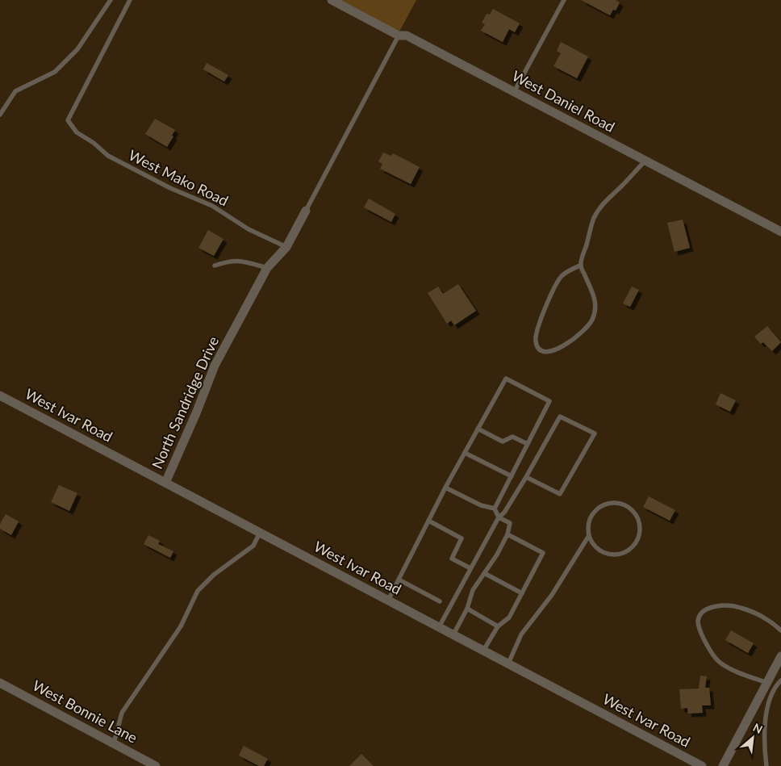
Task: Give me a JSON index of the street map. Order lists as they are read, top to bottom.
{
  "streets": {
    "street": [
      "West Daniel Road",
      "North Sandridge Drive",
      "West Ivar Road",
      "West Bonnie Lane"
    ],
    "lane": ["West Mako Road"]
  },
  "crossings": [
    ["West Mako Road", "North Sandridge Drive"],
    ["North Sandridge Drive", "West Ivar Road"]
  ],
  "north": "top right"
}
